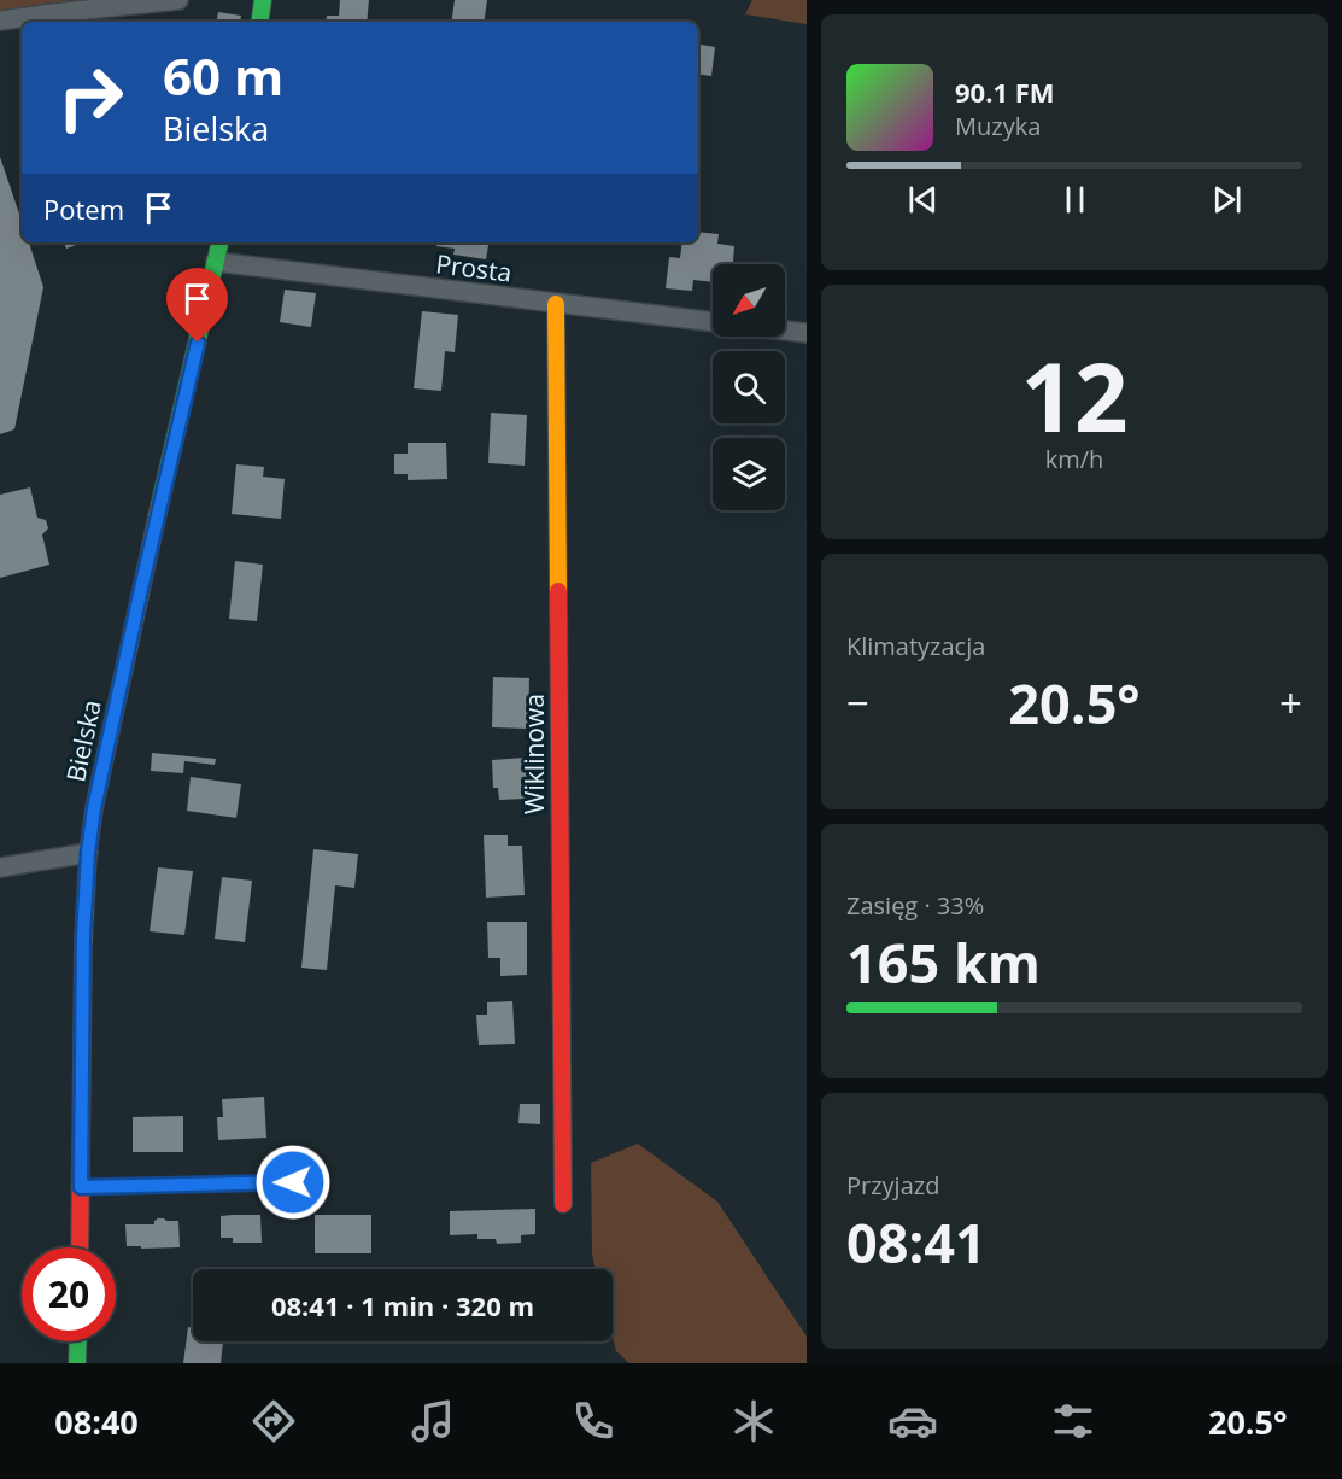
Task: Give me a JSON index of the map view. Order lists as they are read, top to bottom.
{
  "streets": {
    "street": ["Prosta", "Bielska", "Wiklinowa"]
  },
  "crossings": [
    ["Prosta", "Bielska"],
    ["Prosta", "Wiklinowa"]
  ],
  "north": "bottom left",
  "page": {
    "turn": ["60 m", "Bielska"],
    "song": ["90.1 FM", "Muzyka"],
    "then": "Potem",
    "tile": [
      ["12", "km/h"],
      "Klimatyzacja",
      ["Zasięg · 33%", "165 km"],
      ["Przyjazd", "08:41"]
    ],
    "heat": ["−", "20.5°", "+"],
    "limit": "20",
    "trip": "08:41 · 1 min · 320 m",
    "tabs": ["08:40", "20.5°"]
  }
}
